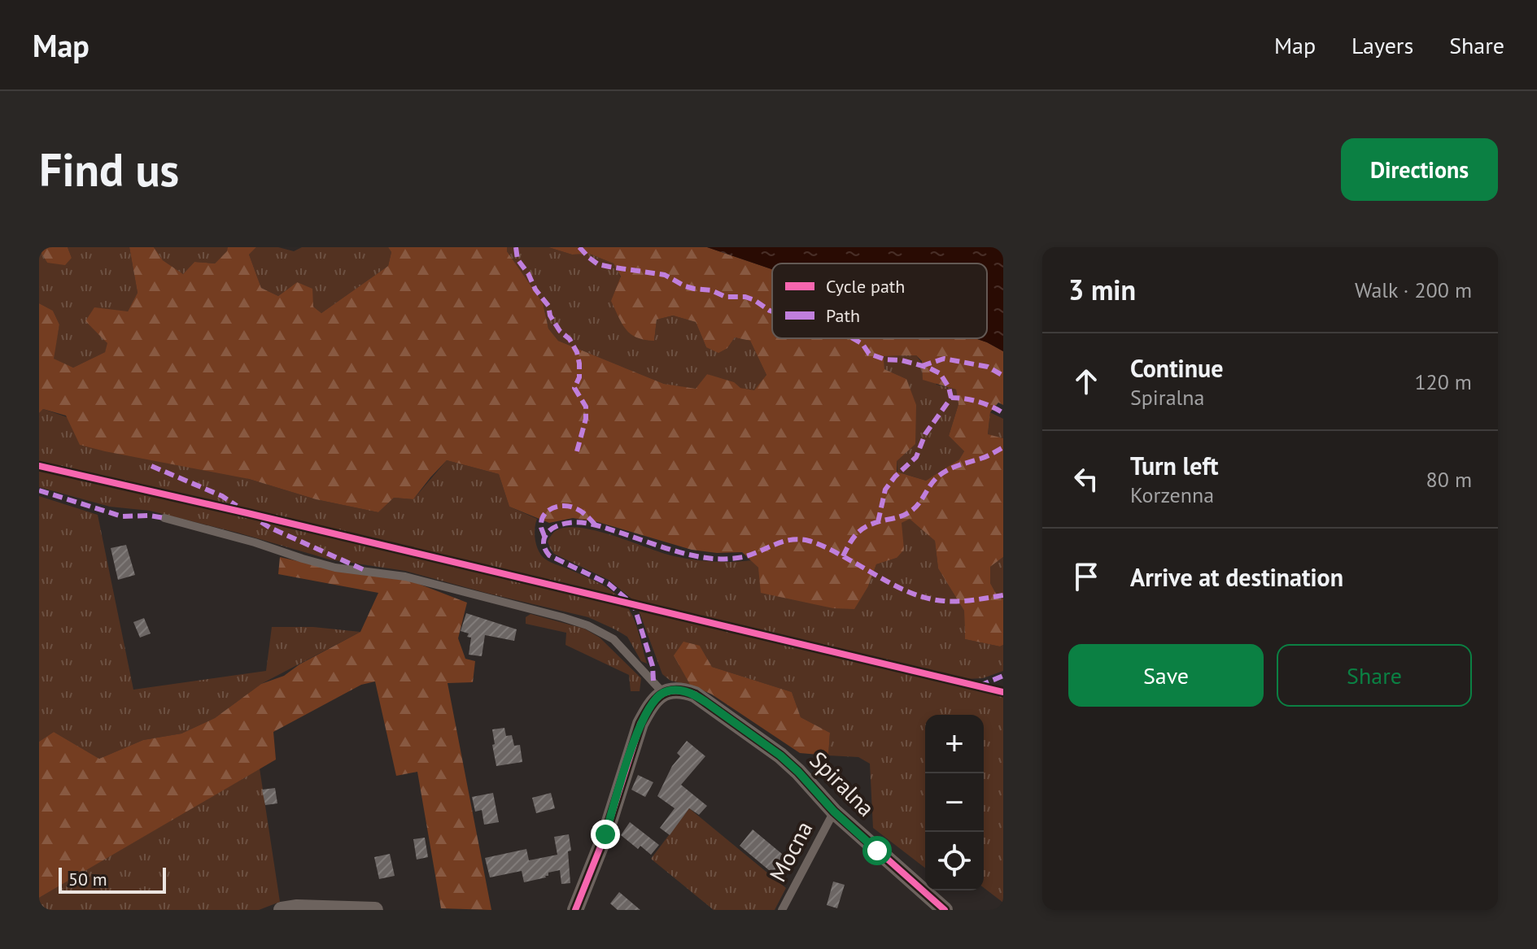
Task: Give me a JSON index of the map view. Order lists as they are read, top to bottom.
{
  "streets": {
    "street": ["Spiralna"],
    "lane": ["Mocna"]
  },
  "crossings": [
    ["Spiralna", "Mocna"]
  ],
  "legend": ["Cycle path", "Path"],
  "scale_bar": "50 m",
  "page": {
    "header": "Map",
    "nav": ["Map", "Layers", "Share"],
    "buttons": [
      "Directions",
      ["Save", "Share"]
    ],
    "title": "Find us",
    "heading": ["3 min", "Walk · 200 m"],
    "list": [
      ["Continue", "Spiralna", "120 m"],
      ["Turn left", "Korzenna", "80 m"],
      "Arrive at destination"
    ],
    "map_buttons": ["+", "−"],
    "scale": "50 m"
  }
}
